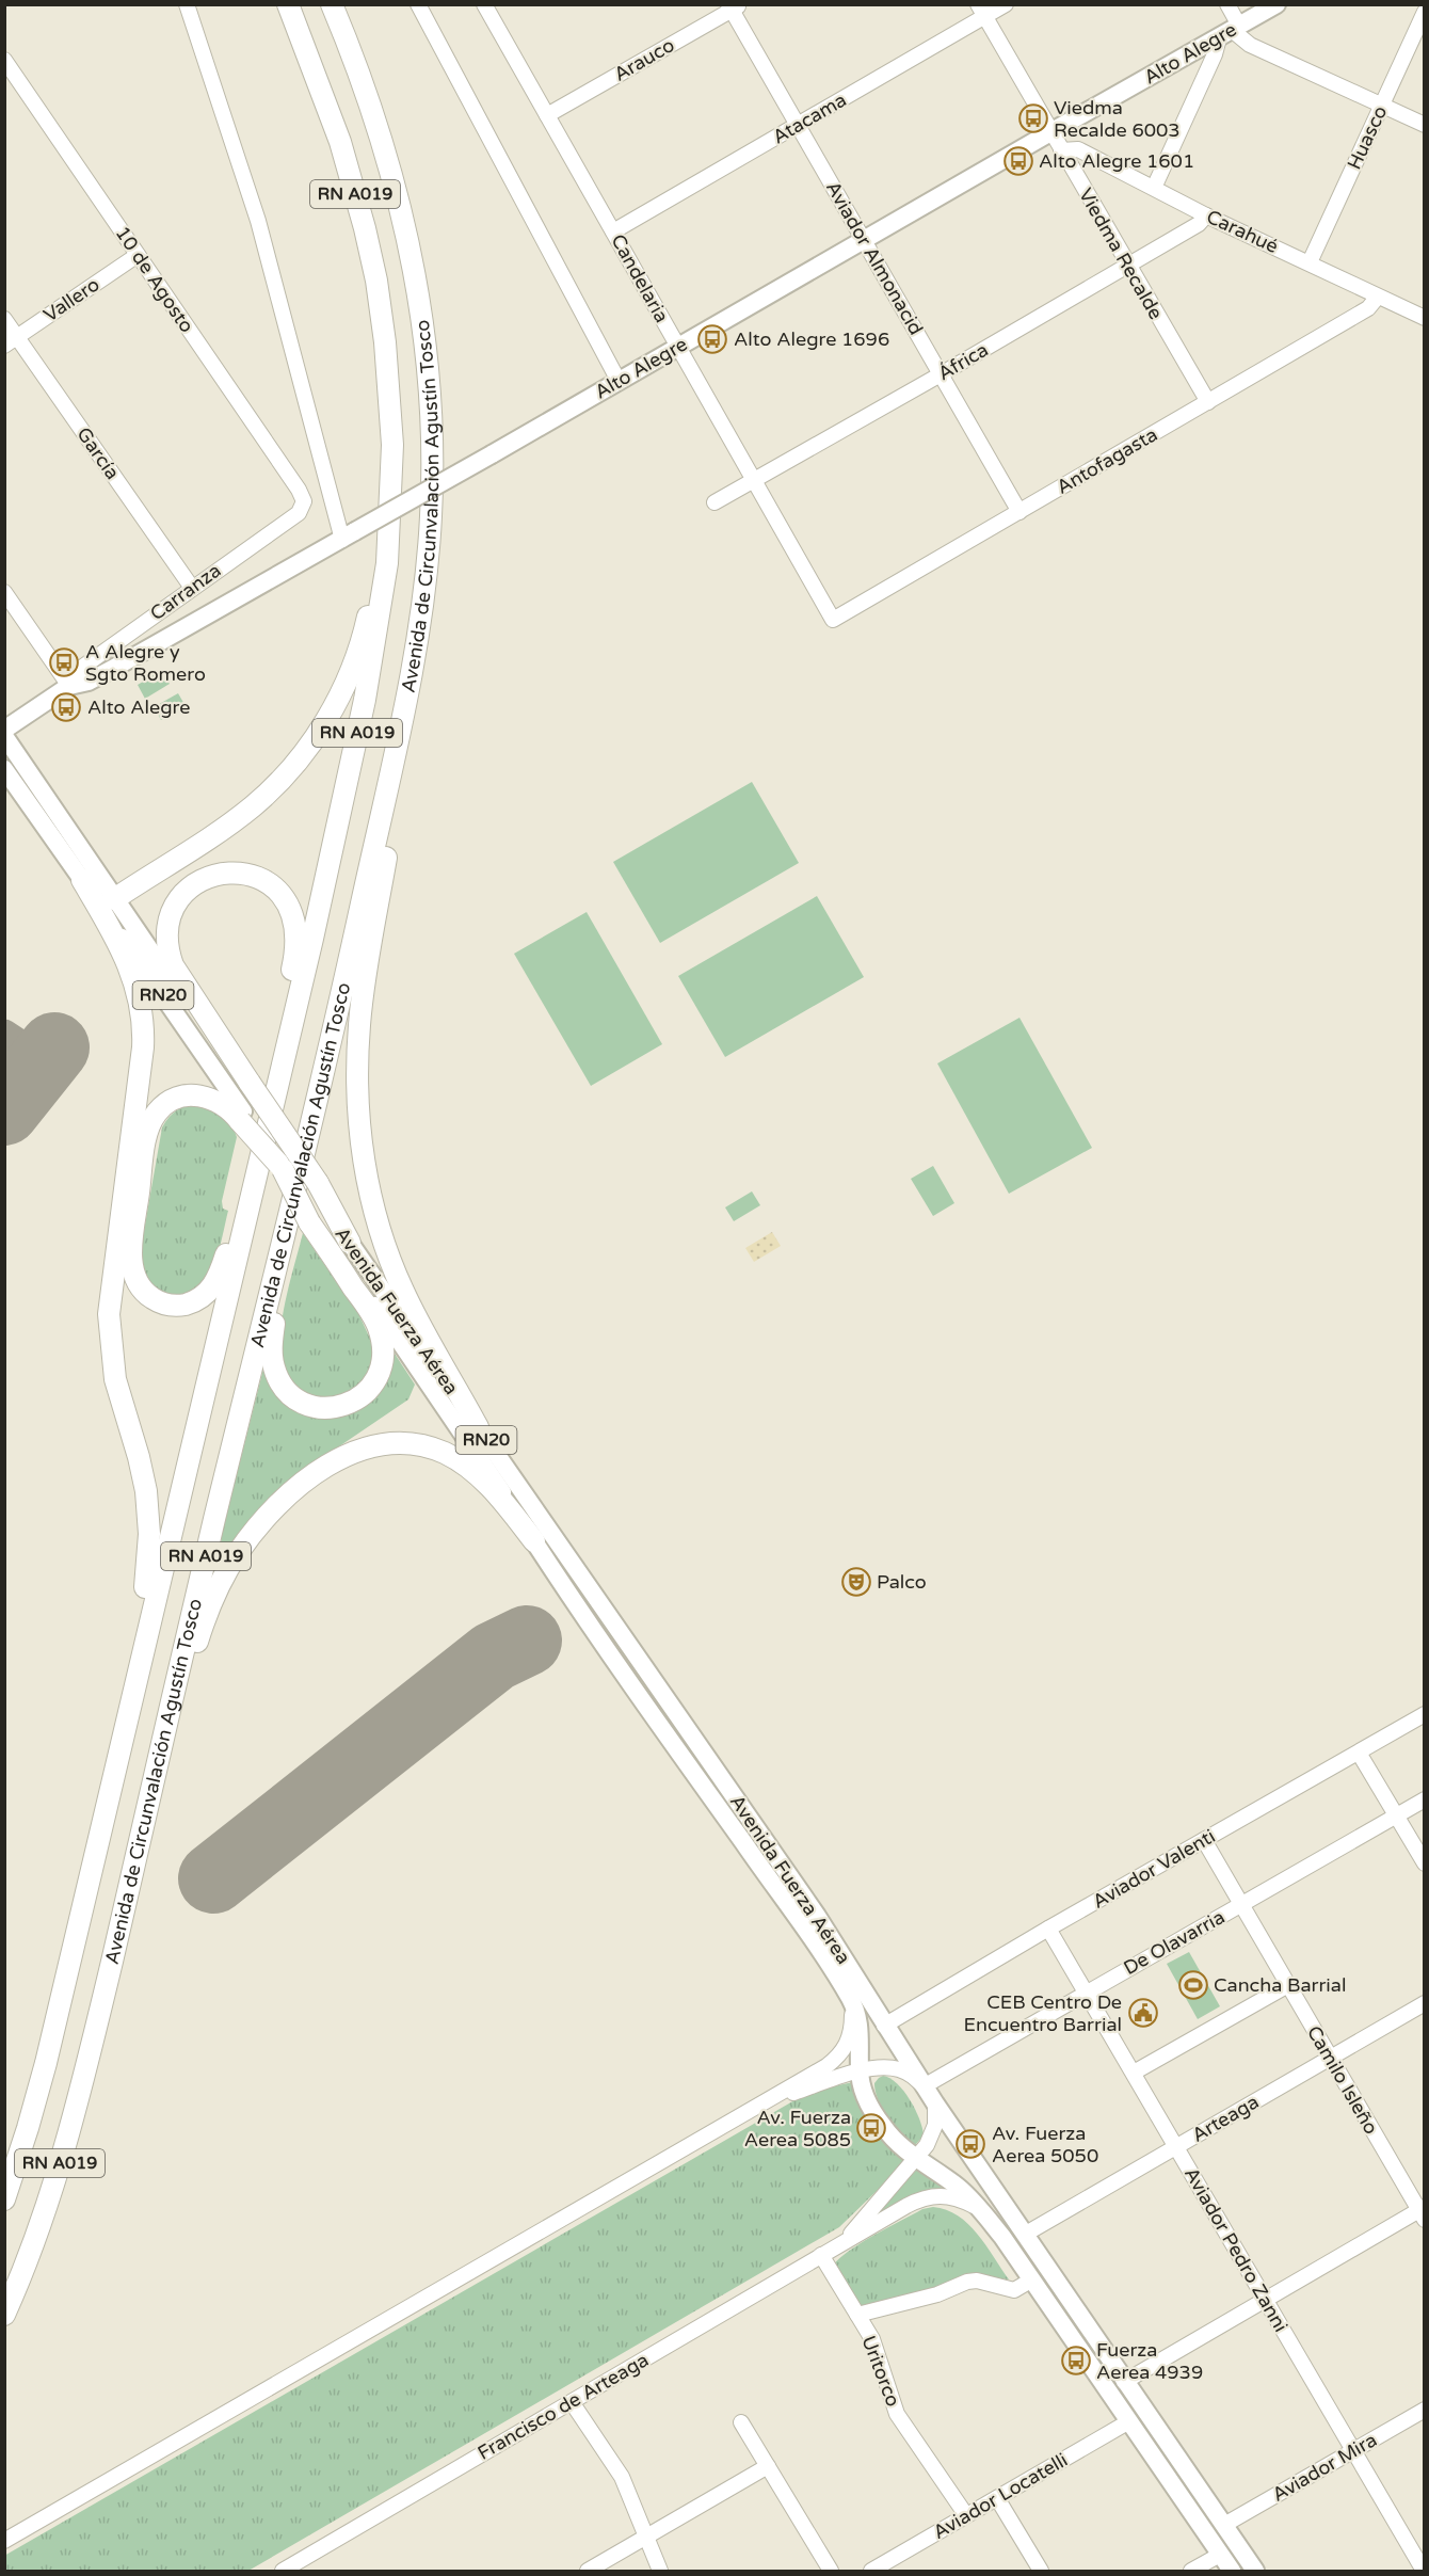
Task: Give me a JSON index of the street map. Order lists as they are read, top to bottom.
{
  "streets": {
    "highway": ["RN A019", "Avenida de Circunvalación Agustín Tosco"],
    "main road": ["Alto Alegre", "RN20", "Avenida Fuerza Aérea"],
    "street": [
      "Arauco",
      "Atacama",
      "Huasco",
      "Carahué",
      "Viedma Recalde",
      "Aviador Almonacid",
      "Candelaria",
      "10 de Agosto",
      "Vallero",
      "África",
      "García",
      "Antofagasta",
      "Carranza",
      "Aviador Valenti",
      "De Olavarria",
      "Camilo Isleño",
      "Arteaga",
      "Aviador Pedro Zanni",
      "Uritorco",
      "Francisco de Arteaga",
      "Aviador Mira",
      "Aviador Locatelli"
    ]
  },
  "crossings": [
    ["Alto Alegre", "Viedma Recalde"],
    ["Alto Alegre", "Aviador Almonacid"],
    ["Alto Alegre", "Candelaria"],
    ["Alto Alegre", "Carranza"],
    ["Arauco", "Aviador Almonacid"],
    ["Arauco", "Candelaria"],
    ["Atacama", "Viedma Recalde"],
    ["Atacama", "Aviador Almonacid"],
    ["Atacama", "Candelaria"],
    ["Huasco", "Carahué"],
    ["Carahué", "Viedma Recalde"],
    ["Carahué", "África"],
    ["Carahué", "Antofagasta"],
    ["Viedma Recalde", "África"],
    ["Viedma Recalde", "Antofagasta"],
    ["Aviador Almonacid", "África"],
    ["Aviador Almonacid", "Antofagasta"],
    ["Candelaria", "África"],
    ["Candelaria", "Antofagasta"],
    ["10 de Agosto", "Vallero"],
    ["10 de Agosto", "Carranza"],
    ["Vallero", "García"],
    ["García", "Carranza"],
    ["Avenida Fuerza Aérea", "Aviador Valenti"],
    ["Avenida Fuerza Aérea", "De Olavarria"],
    ["Avenida Fuerza Aérea", "Arteaga"],
    ["Avenida Fuerza Aérea", "Francisco de Arteaga"],
    ["Avenida Fuerza Aérea", "Aviador Mira"],
    ["Avenida Fuerza Aérea", "Aviador Locatelli"],
    ["Aviador Valenti", "Camilo Isleño"],
    ["Aviador Valenti", "Aviador Pedro Zanni"],
    ["De Olavarria", "Camilo Isleño"],
    ["De Olavarria", "Aviador Pedro Zanni"],
    ["Camilo Isleño", "Arteaga"],
    ["Arteaga", "Aviador Pedro Zanni"],
    ["Aviador Pedro Zanni", "Aviador Mira"],
    ["Uritorco", "Francisco de Arteaga"],
    ["Uritorco", "Aviador Locatelli"]
  ],
  "places": {
    "bus stop": [
      "Viedma Recalde 6003",
      "Alto Alegre 1601",
      "Alto Alegre 1696",
      "A Alegre y Sgto Romero",
      "Alto Alegre",
      "Av. Fuerza Aerea 5085",
      "Av. Fuerza Aerea 5050",
      "Fuerza Aerea 4939"
    ],
    "theatre": ["Palco"],
    "sports": ["Cancha Barrial"],
    "public building": ["CEB Centro De Encuentro Barrial"]
  }
}
